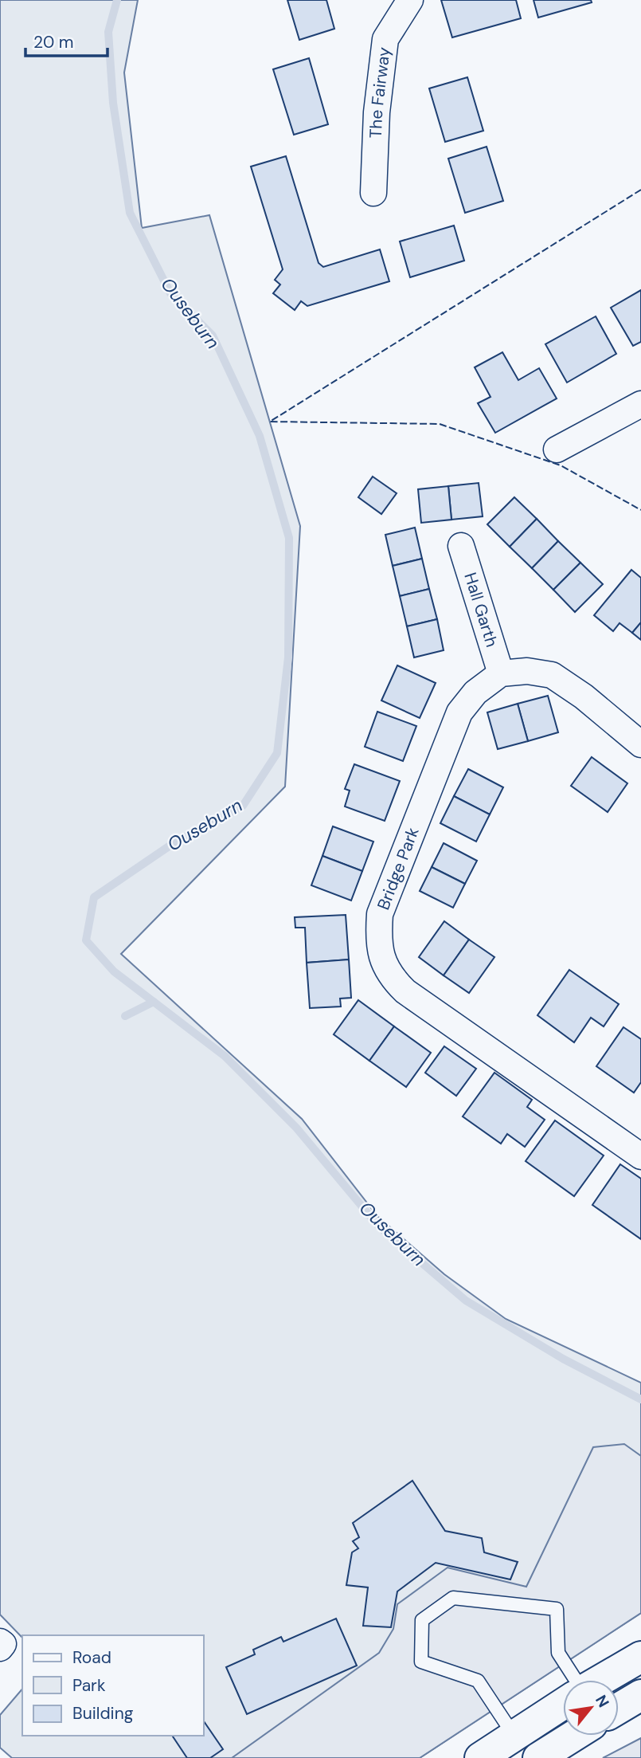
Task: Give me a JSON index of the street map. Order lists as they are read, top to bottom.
{
  "streets": {
    "street": ["The Fairway", "Hall Garth", "Bridge Park"]
  },
  "crossings": [
    ["Hall Garth", "Bridge Park"]
  ],
  "water": ["Ouseburn"],
  "legend": ["Road", "Park", "Building"],
  "scale_bar": "20 m",
  "north": "top right"
}
